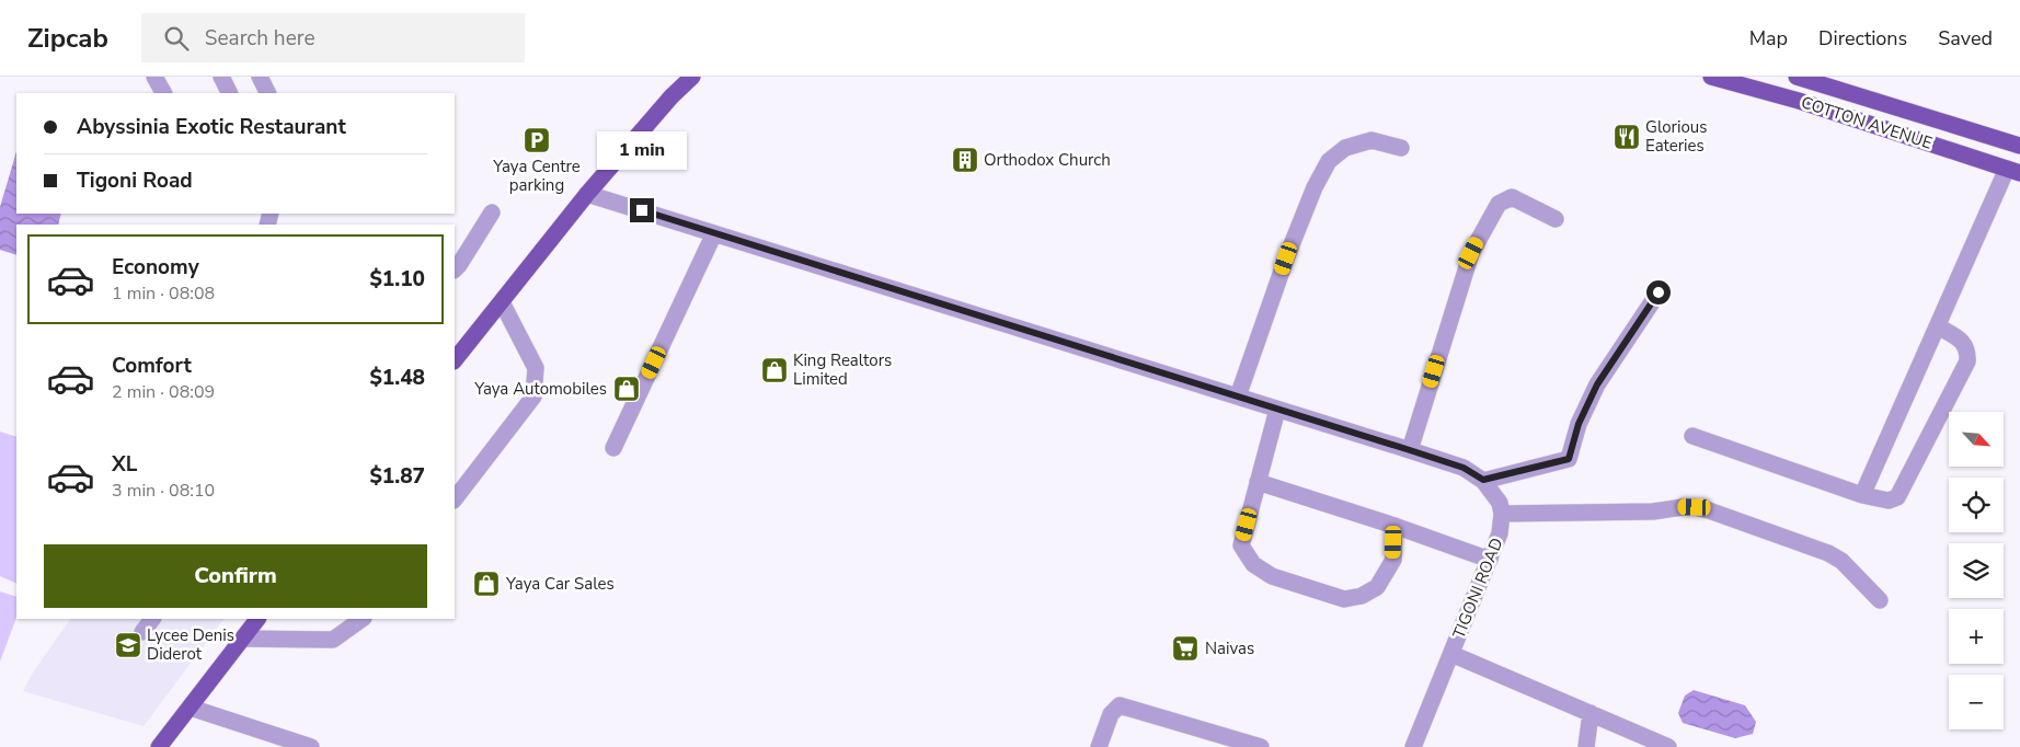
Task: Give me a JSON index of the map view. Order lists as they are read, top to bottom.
{
  "streets": {
    "main road": ["COTTON AVENUE"],
    "street": ["TIGONI ROAD"]
  },
  "places": {
    "restaurant": ["Glorious Eateries"],
    "parking": ["Yaya Centre parking"],
    "building": ["Orthodox Church"],
    "shop": ["King Realtors Limited", "Yaya Automobiles", "Yaya Car Sales"],
    "school or university": ["Lycee Denis Diderot"],
    "supermarket": ["Naivas"]
  },
  "north": "bottom right",
  "page": {
    "header": "Zipcab",
    "search": "Search here",
    "nav": ["Map", "Directions", "Saved"],
    "banner": ["Abyssinia Exotic Restaurant", "Tigoni Road"],
    "bubble": "1 min",
    "list": [
      {
        "name": "Economy",
        "note": "1 min · 08:08",
        "value": "$1.10"
      },
      {
        "name": "Comfort",
        "note": "2 min · 08:09",
        "value": "$1.48"
      },
      {
        "name": "XL",
        "note": "3 min · 08:10",
        "value": "$1.87"
      }
    ],
    "map_buttons": ["+", "−"],
    "buttons": "Confirm"
  }
}
